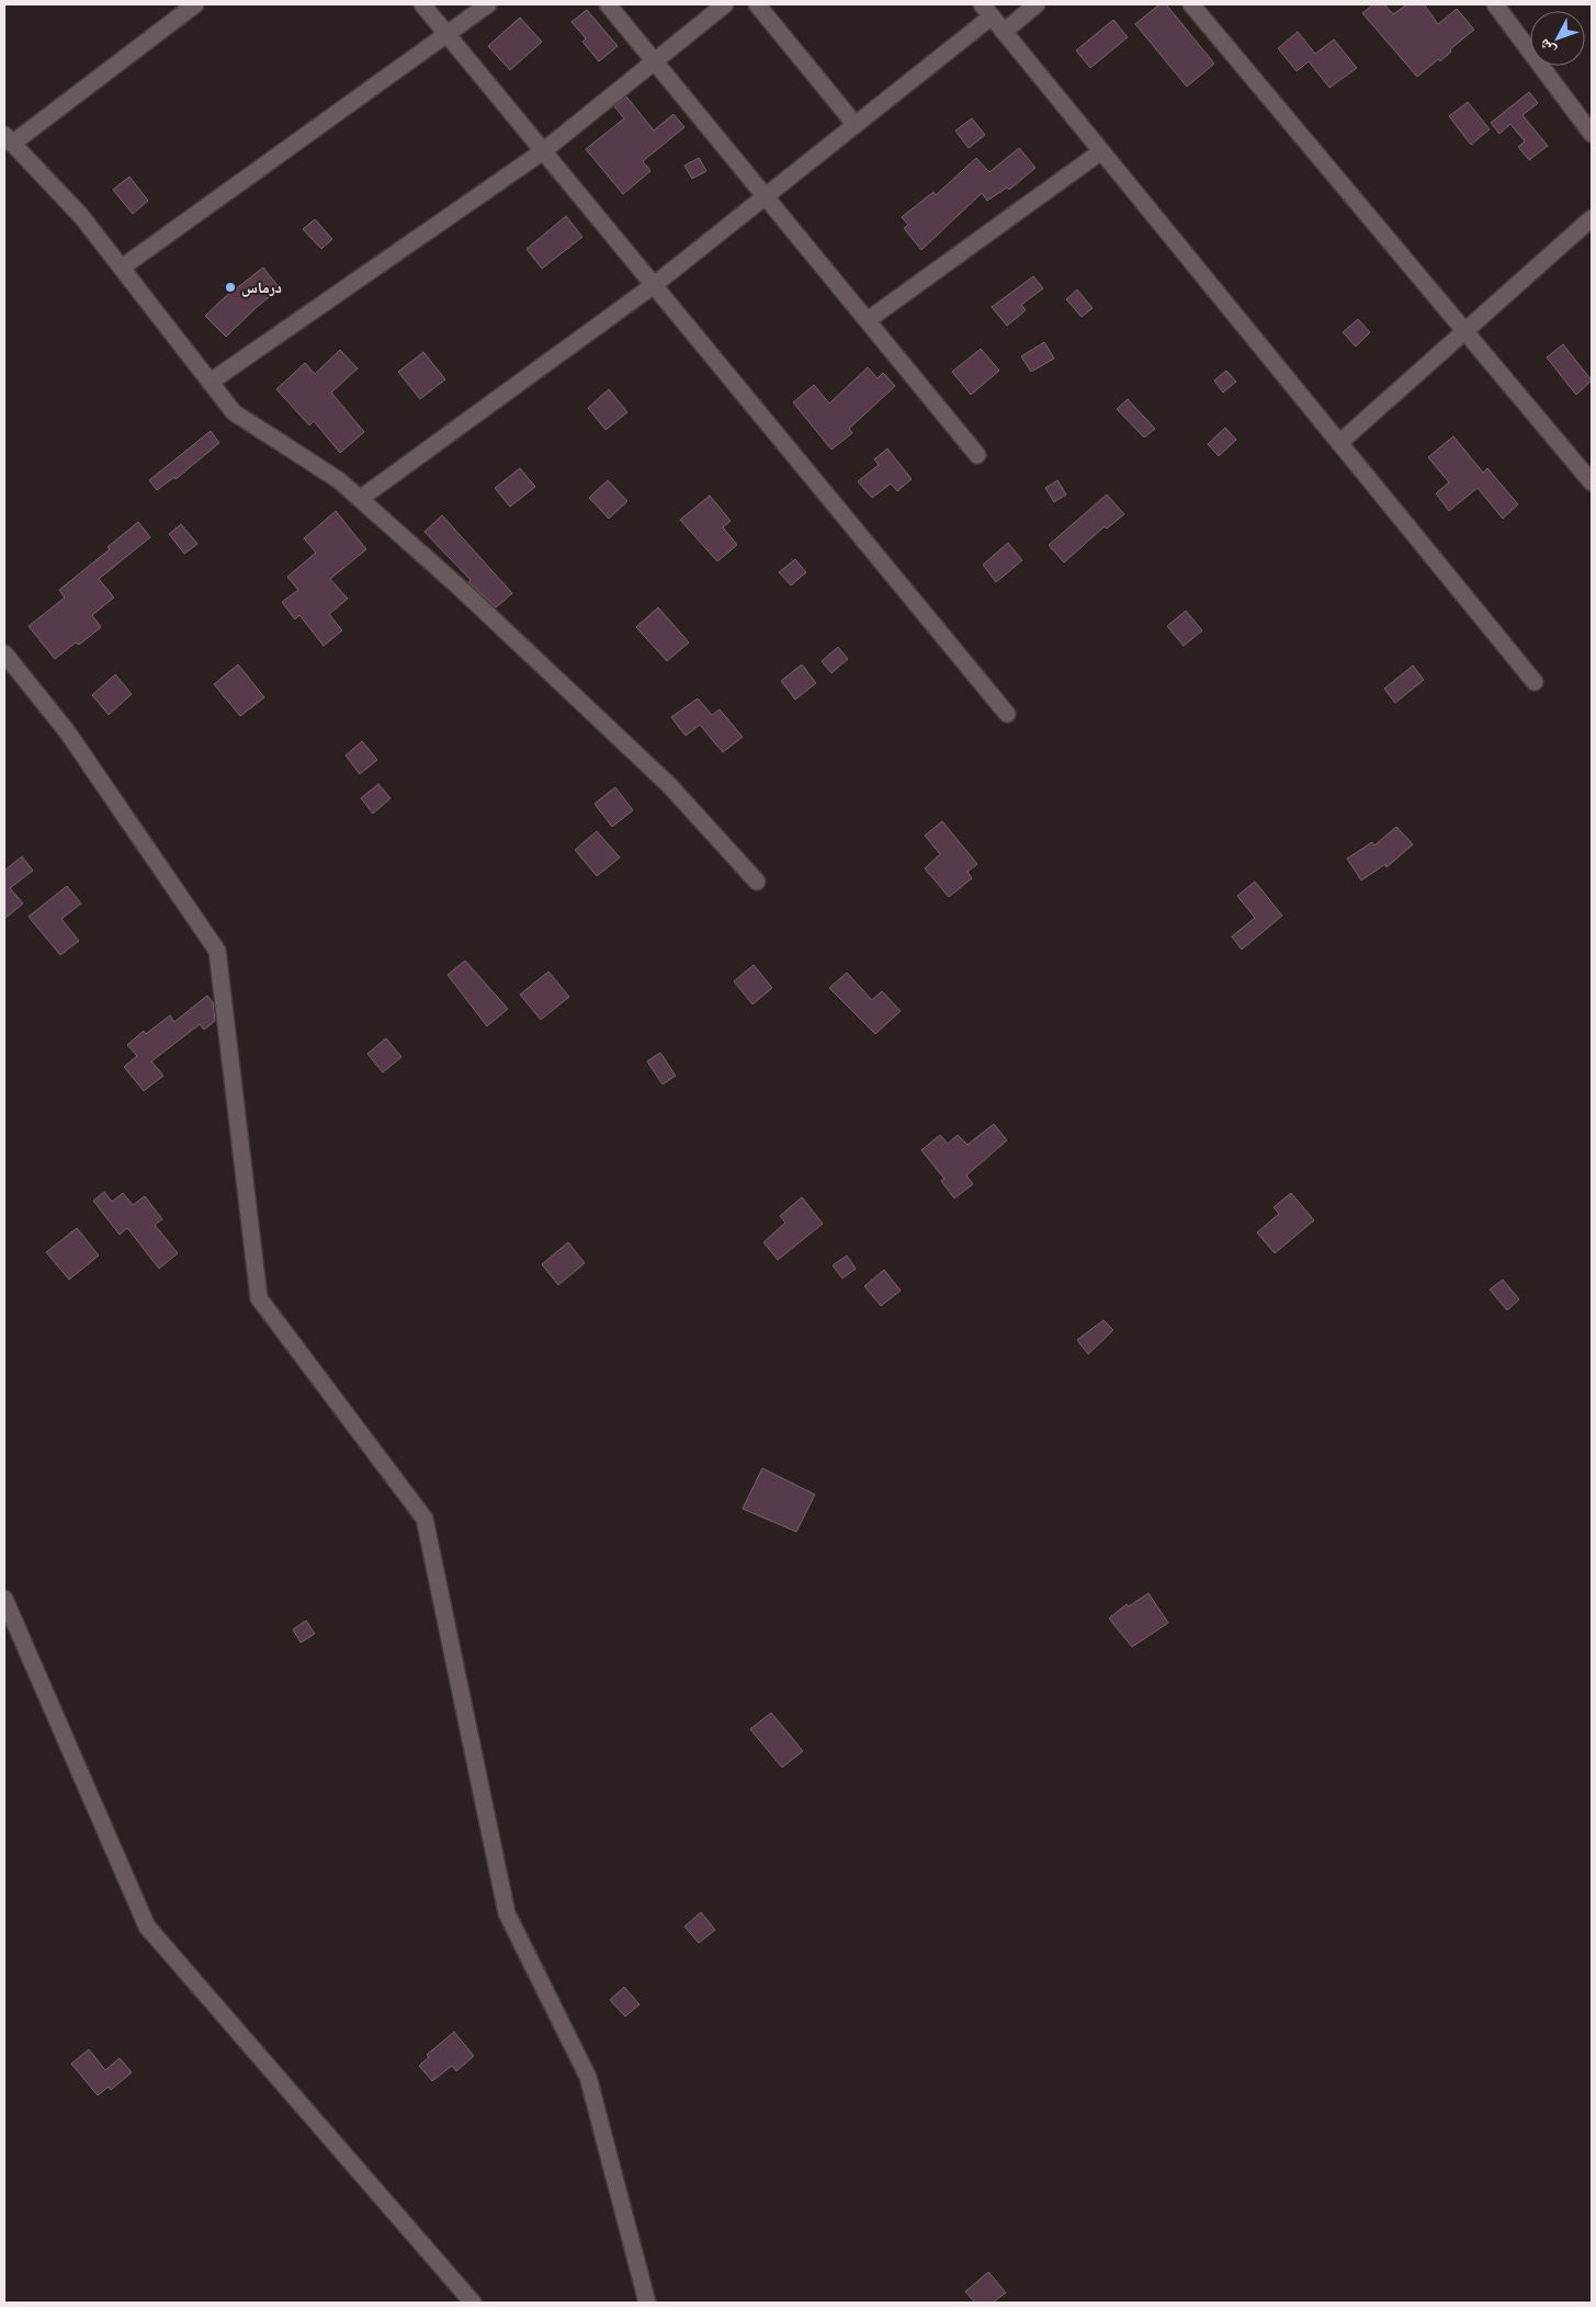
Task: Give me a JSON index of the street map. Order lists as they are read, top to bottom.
{
  "places": ["درماس"],
  "north": "bottom left"
}
